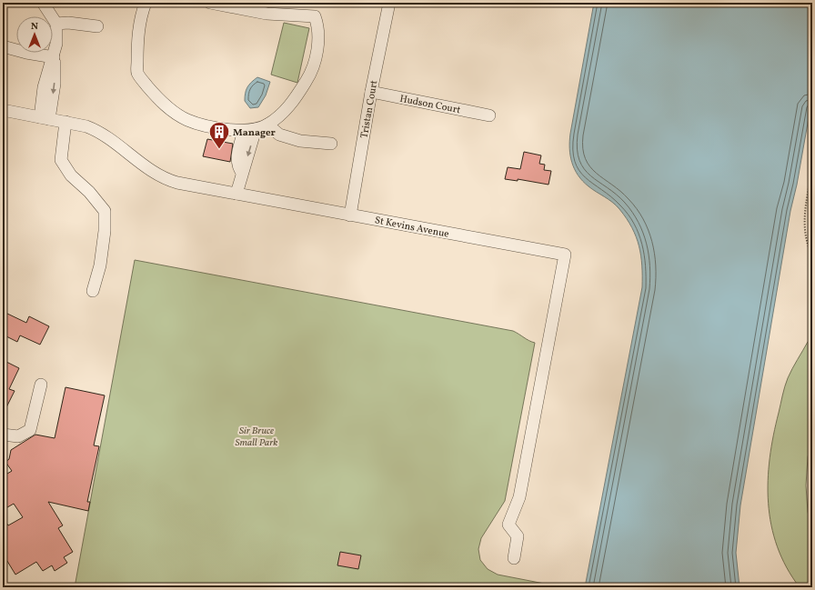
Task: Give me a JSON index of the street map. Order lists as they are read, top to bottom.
{
  "streets": {
    "street": ["Hudson Court", "Tristan Court", "St Kevins Avenue"]
  },
  "crossings": [
    ["Hudson Court", "Tristan Court"],
    ["Tristan Court", "St Kevins Avenue"]
  ],
  "parks": ["Sir Bruce Small Park"],
  "places": {
    "building": ["Manager"]
  },
  "north": "top"
}
